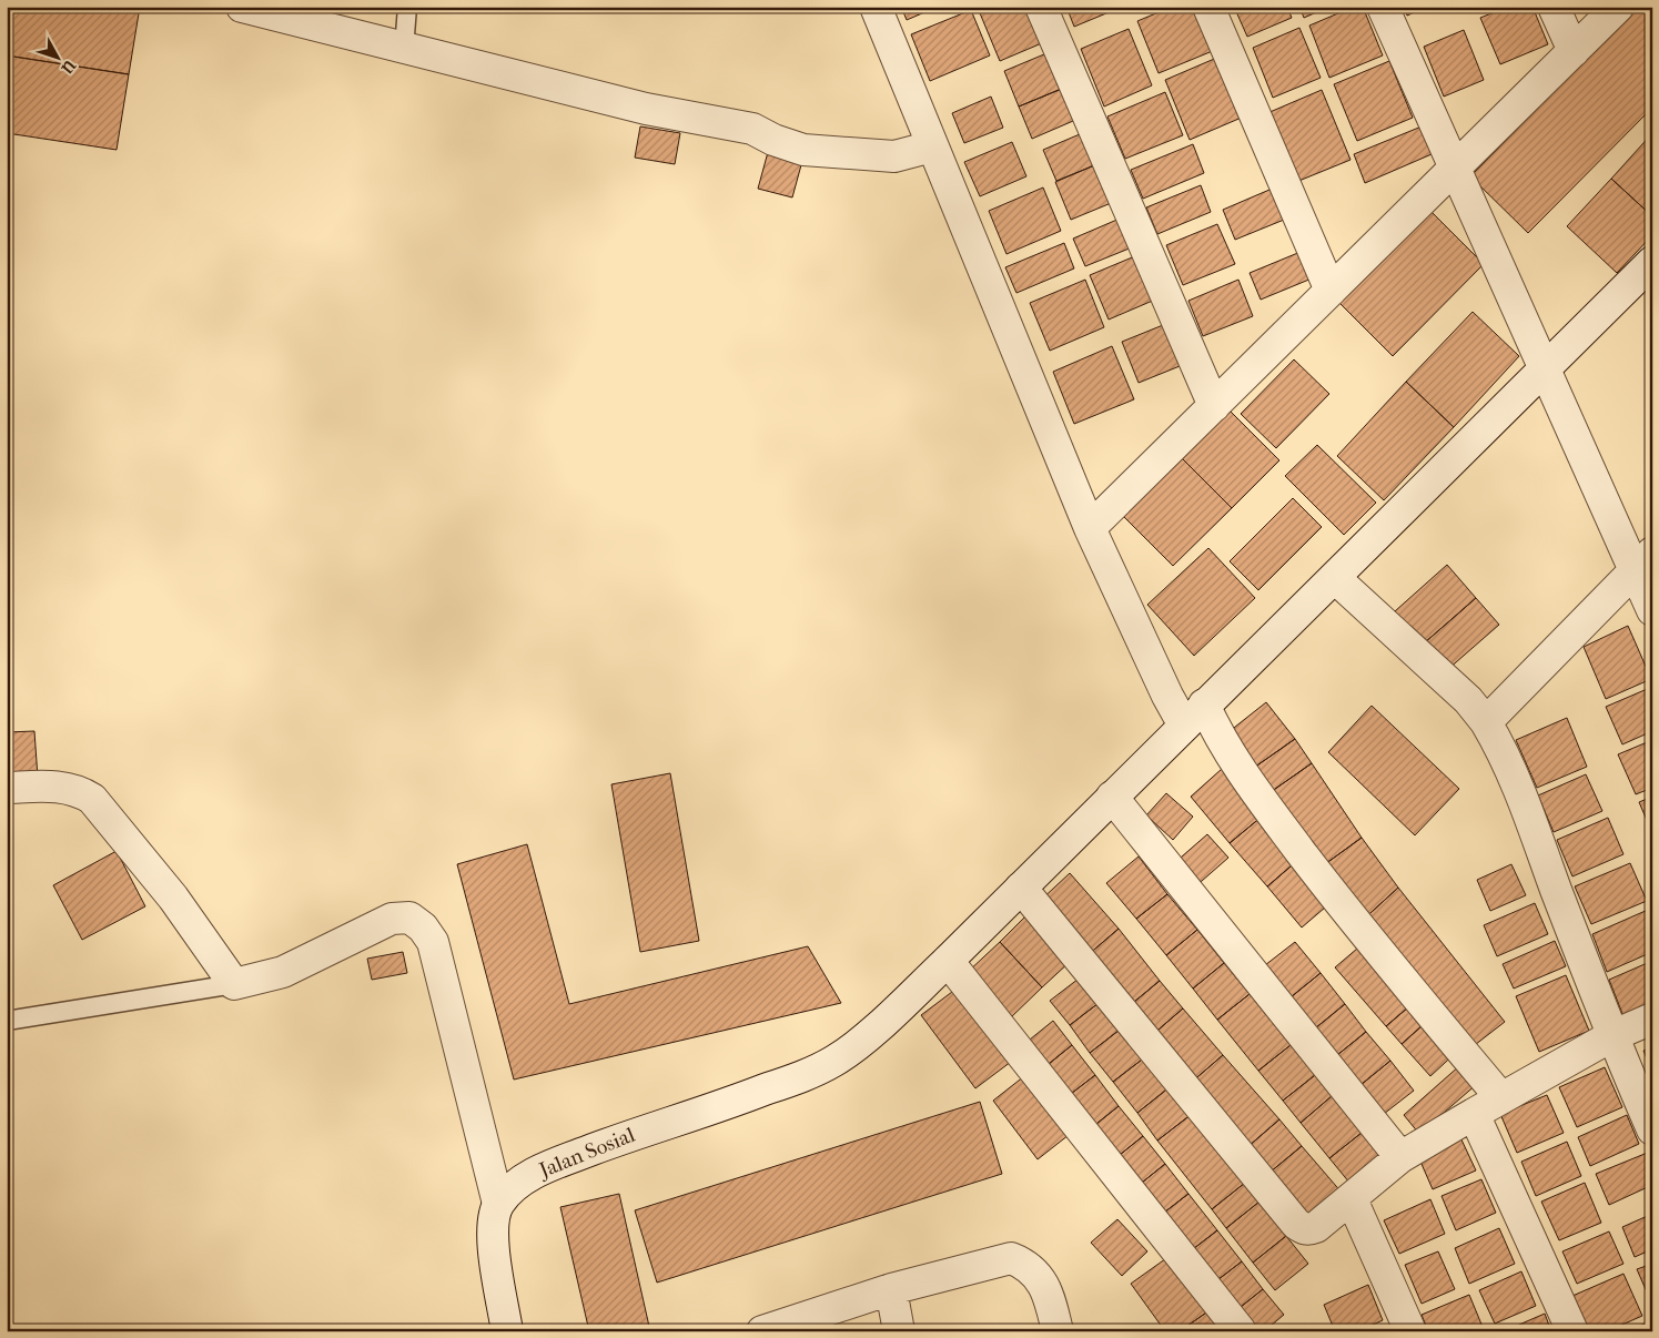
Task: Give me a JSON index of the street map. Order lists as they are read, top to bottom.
{
  "streets": {
    "street": ["Jalan Sosial"]
  },
  "north": "bottom right"
}
